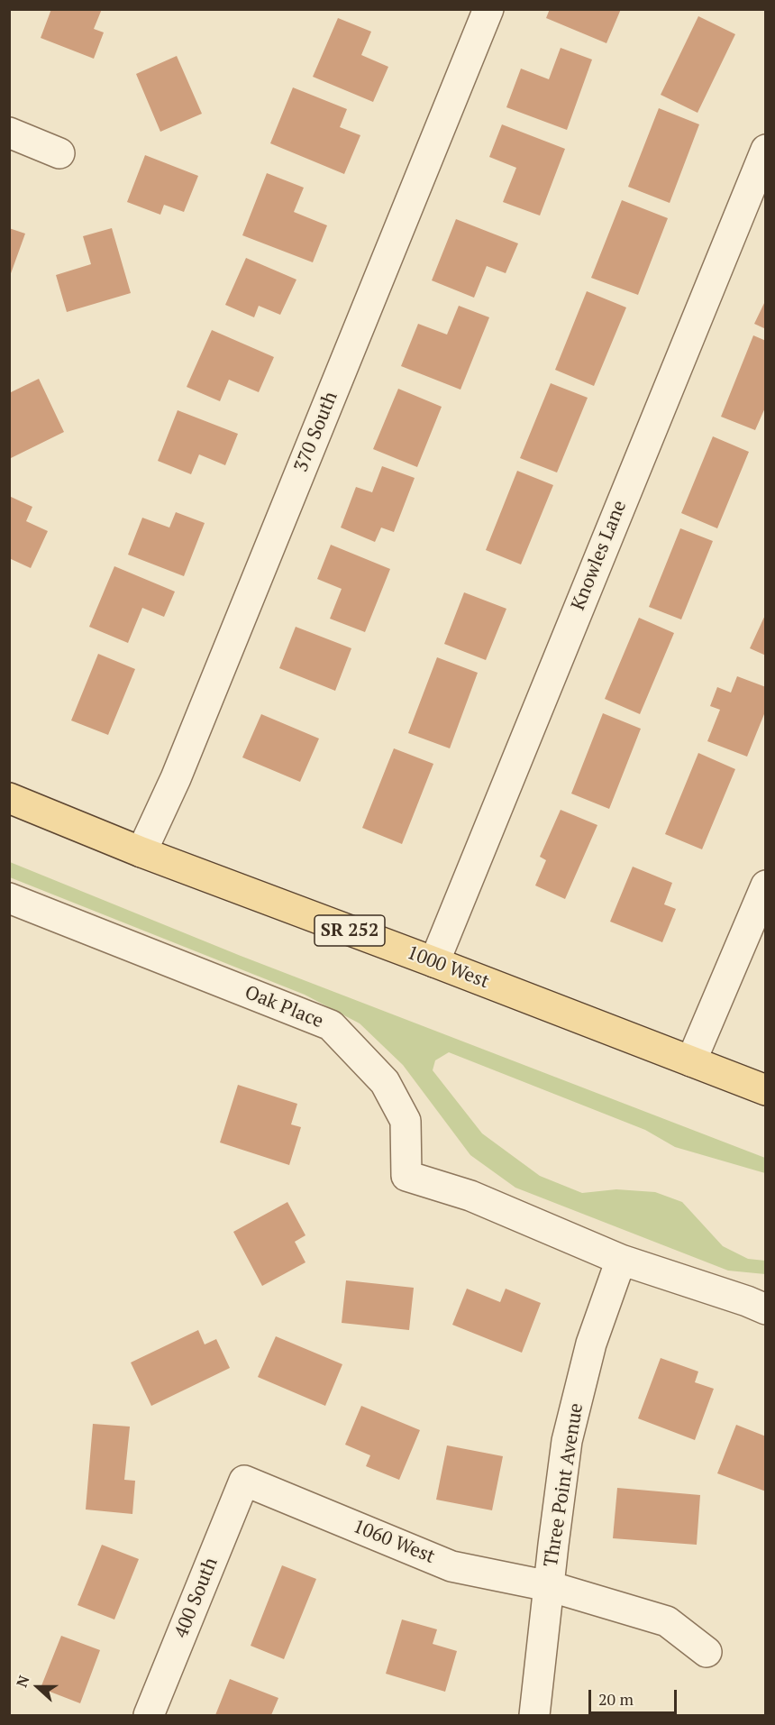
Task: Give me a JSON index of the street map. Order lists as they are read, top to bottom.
{
  "streets": {
    "main road": ["SR 252", "1000 West"],
    "street": [
      "370 South",
      "Knowles Lane",
      "Oak Place",
      "Three Point Avenue",
      "1060 West",
      "400 South"
    ]
  },
  "crossings": [
    ["370 South", "1000 West"],
    ["Knowles Lane", "1000 West"],
    ["Oak Place", "Three Point Avenue"],
    ["Three Point Avenue", "1060 West"],
    ["1060 West", "400 South"]
  ],
  "scale_bar": "20 m",
  "north": "left"
}
